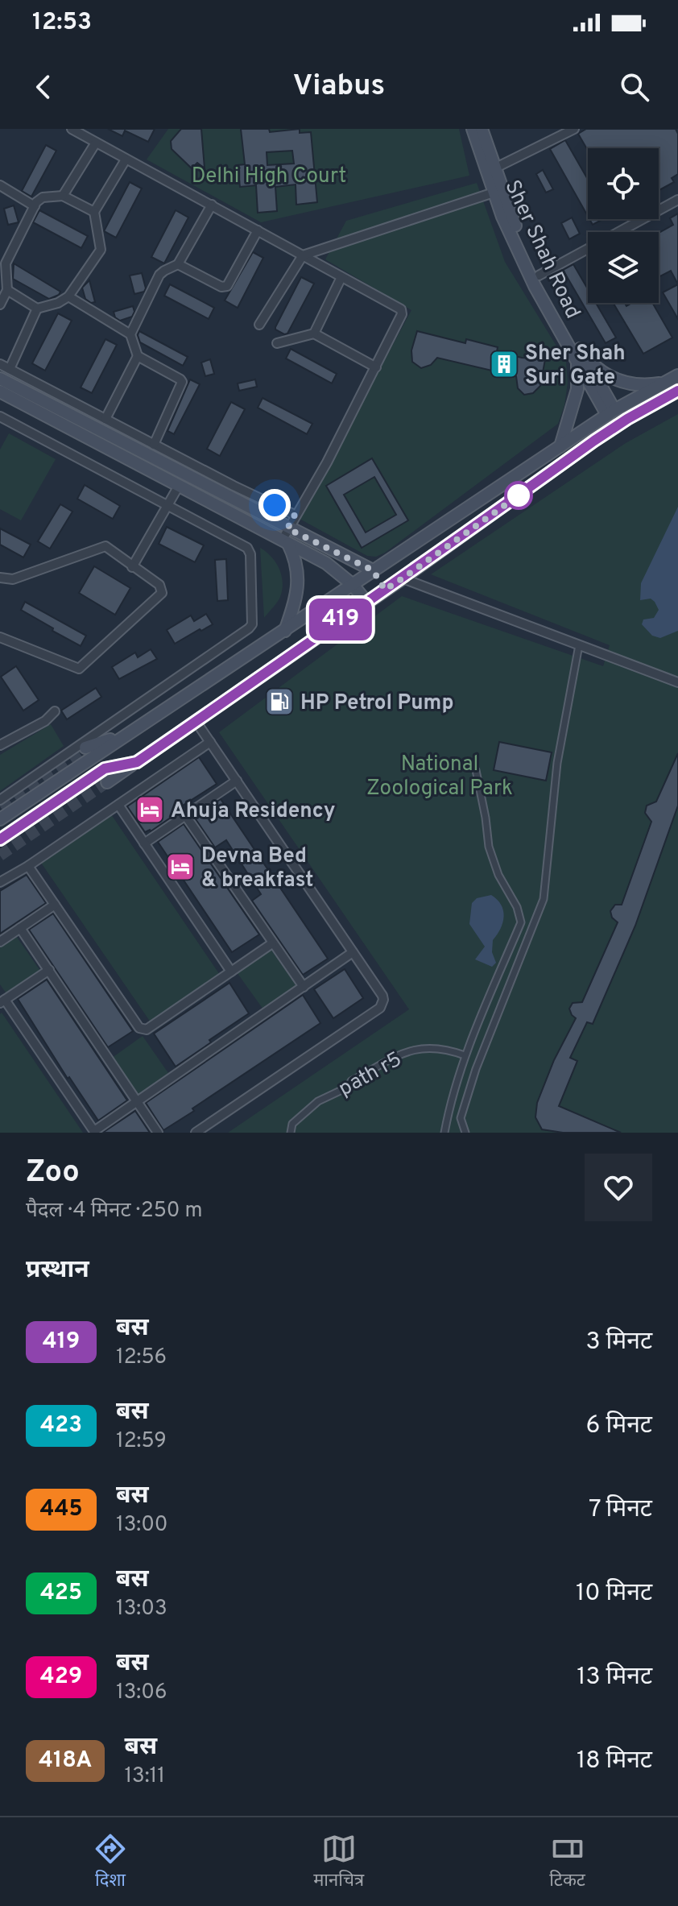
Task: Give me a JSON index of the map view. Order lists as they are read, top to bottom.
{
  "streets": {
    "main road": ["Sher Shah Road"],
    "street": ["path r5"]
  },
  "parks": ["Delhi High Court", "National Zoological Park"],
  "places": {
    "building": ["Sher Shah Suri Gate"],
    "fuel station": ["HP Petrol Pump"],
    "hotel": ["Ahuja Residency", "Devna Bed & breakfast"]
  },
  "lines": ["bus line 419"],
  "page": {
    "status": "12:53",
    "header": "Viabus",
    "on_map": "419",
    "heading": [
      ["Zoo", "पैदल · 4 मिनट · 250 m"],
      "प्रस्थान"
    ],
    "list": [
      {
        "mark": "419",
        "name": "बस",
        "note": "12:56",
        "value": "3 मिनट"
      },
      {
        "mark": "423",
        "name": "बस",
        "note": "12:59",
        "value": "6 मिनट"
      },
      {
        "mark": "445",
        "name": "बस",
        "note": "13:00",
        "value": "7 मिनट"
      },
      {
        "mark": "425",
        "name": "बस",
        "note": "13:03",
        "value": "10 मिनट"
      },
      {
        "mark": "429",
        "name": "बस",
        "note": "13:06",
        "value": "13 मिनट"
      },
      {
        "mark": "418A",
        "name": "बस",
        "note": "13:11",
        "value": "18 मिनट"
      }
    ],
    "tabs": ["दिशा", "मानचित्र", "टिकट"]
  }
}
